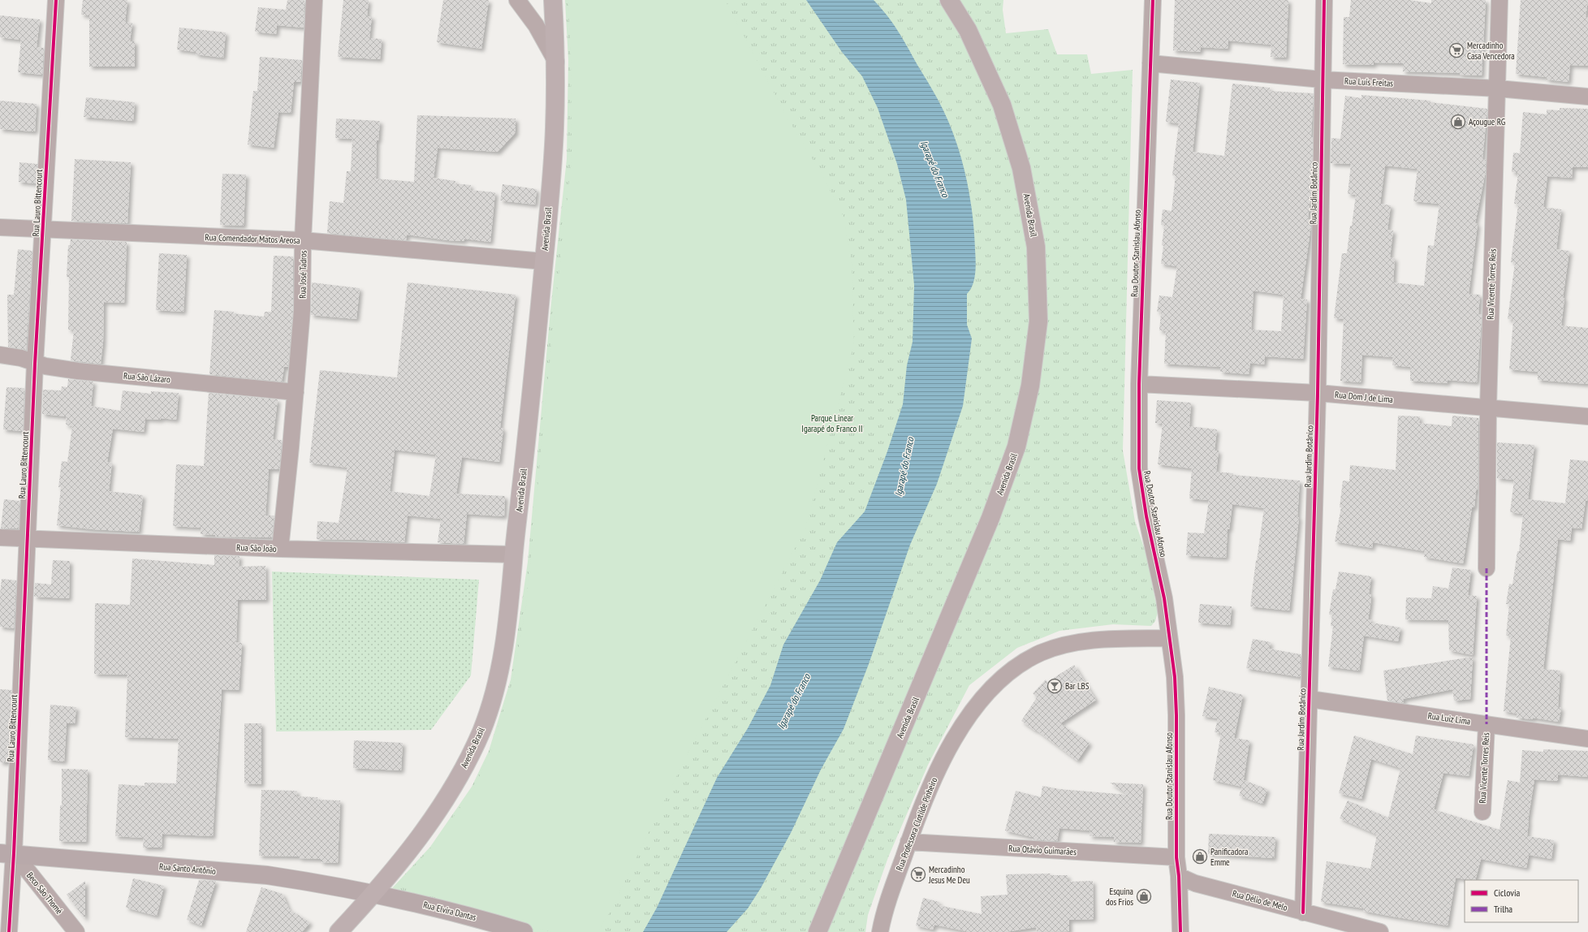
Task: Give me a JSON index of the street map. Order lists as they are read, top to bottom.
{
  "streets": {
    "highway": ["Avenida Brasil"],
    "street": [
      "Rua Luís Freitas",
      "Rua Jardim Botânico",
      "Rua Lauro Bittencourt",
      "Rua Comendador Matos Areosa",
      "Rua Doutor Stanislau Afonso",
      "Rua José Tadros",
      "Rua Vicente Torres Reis",
      "Rua São Lázaro",
      "Rua Dom J de Lima",
      "Rua São João",
      "Rua Luiz Lima",
      "Rua Professora Clotilde Pinheiro",
      "Rua Otávio Guimarães",
      "Rua Santo Antônio",
      "Beco São Thomé",
      "Rua Délio de Melo",
      "Rua Elvira Dantas"
    ]
  },
  "crossings": [
    ["Rua Luís Freitas", "Rua Jardim Botânico"],
    ["Rua Luís Freitas", "Rua Doutor Stanislau Afonso"],
    ["Rua Luís Freitas", "Rua Vicente Torres Reis"],
    ["Rua Jardim Botânico", "Rua Dom J de Lima"],
    ["Rua Jardim Botânico", "Rua Luiz Lima"],
    ["Rua Jardim Botânico", "Rua Délio de Melo"],
    ["Rua Lauro Bittencourt", "Rua Comendador Matos Areosa"],
    ["Rua Lauro Bittencourt", "Rua São Lázaro"],
    ["Rua Lauro Bittencourt", "Rua São João"],
    ["Rua Lauro Bittencourt", "Rua Santo Antônio"],
    ["Rua Lauro Bittencourt", "Beco São Thomé"],
    ["Avenida Brasil", "Rua Comendador Matos Areosa"],
    ["Avenida Brasil", "Rua São João"],
    ["Avenida Brasil", "Rua Santo Antônio"],
    ["Avenida Brasil", "Rua Elvira Dantas"],
    ["Rua Comendador Matos Areosa", "Rua José Tadros"],
    ["Rua Doutor Stanislau Afonso", "Rua Dom J de Lima"],
    ["Rua Doutor Stanislau Afonso", "Rua Professora Clotilde Pinheiro"],
    ["Rua Doutor Stanislau Afonso", "Rua Otávio Guimarães"],
    ["Rua Doutor Stanislau Afonso", "Rua Délio de Melo"],
    ["Rua José Tadros", "Rua São Lázaro"],
    ["Rua José Tadros", "Rua São João"],
    ["Rua Vicente Torres Reis", "Rua Dom J de Lima"],
    ["Rua Vicente Torres Reis", "Rua Luiz Lima"],
    ["Rua Professora Clotilde Pinheiro", "Rua Otávio Guimarães"],
    ["Rua Santo Antônio", "Beco São Thomé"],
    ["Rua Santo Antônio", "Rua Elvira Dantas"]
  ],
  "water": ["Igarapé do Franco"],
  "parks": ["Parque Linear Igarapé do Franco II"],
  "places": {
    "supermarket": ["Mercadinho Casa Vencedora", "Mercadinho Jesus Me Deu"],
    "shop": ["Açougue RG", "Panificadora Emme", "Esquina dos Frios"],
    "bar": ["Bar LBS"]
  },
  "legend": ["Ciclovia", "Trilha"]
}
